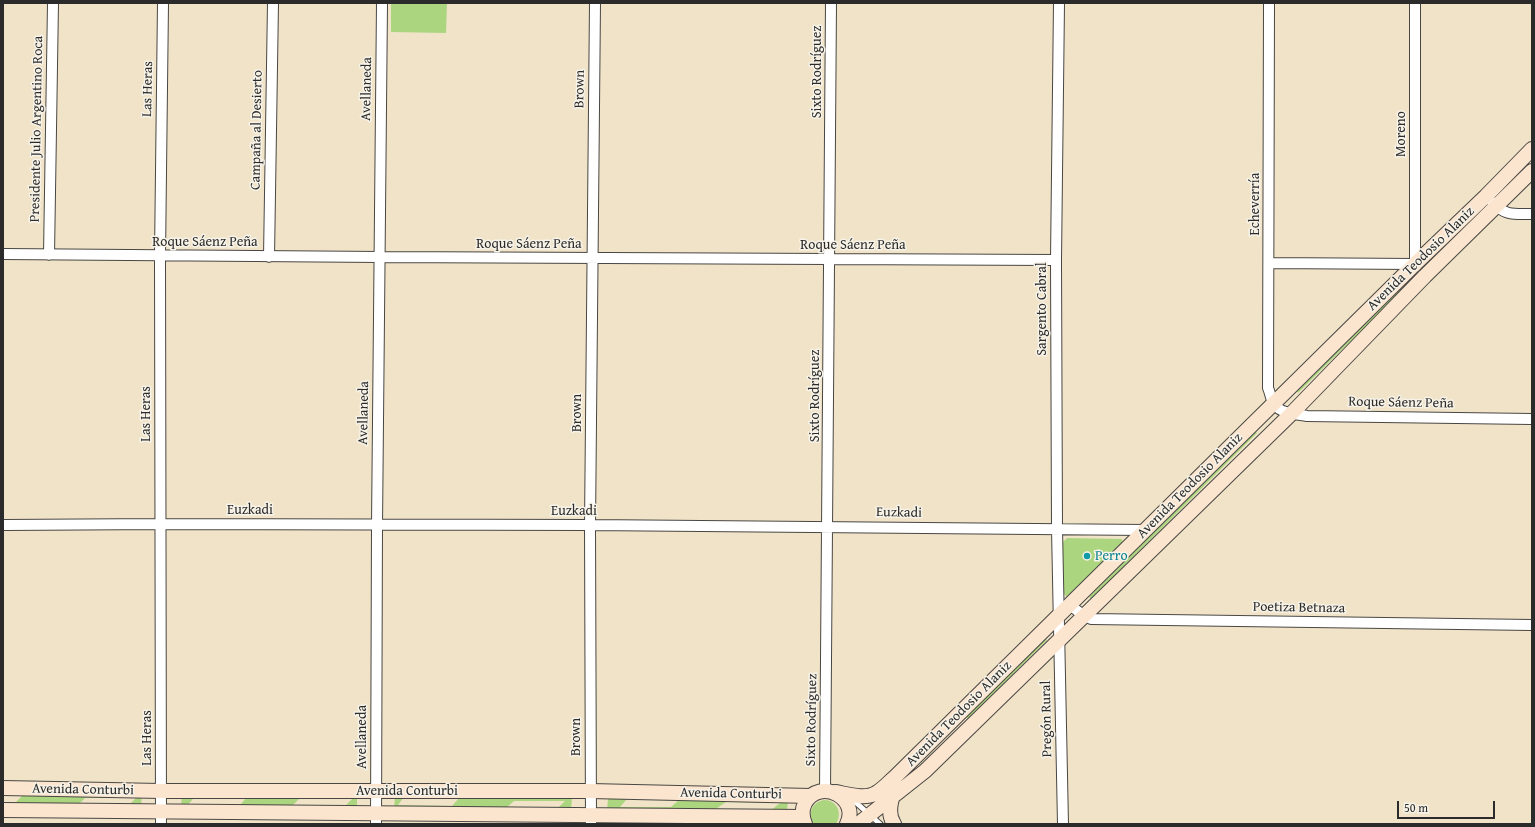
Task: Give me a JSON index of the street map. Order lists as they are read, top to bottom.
{
  "streets": {
    "main road": ["Avenida Teodosio Alaniz", "Avenida Conturbi"],
    "street": [
      "Sixto Rodríguez",
      "Las Heras",
      "Avellaneda",
      "Brown",
      "Presidente Julio Argentino Roca",
      "Campaña al Desierto",
      "Moreno",
      "Echeverría",
      "Roque Sáenz Peña",
      "Sargento Cabral",
      "Euzkadi",
      "Poetiza Betnaza",
      "Pregón Rural"
    ]
  },
  "crossings": [
    ["Sixto Rodríguez", "Roque Sáenz Peña"],
    ["Sixto Rodríguez", "Avenida Teodosio Alaniz"],
    ["Sixto Rodríguez", "Euzkadi"],
    ["Las Heras", "Roque Sáenz Peña"],
    ["Las Heras", "Euzkadi"],
    ["Las Heras", "Avenida Conturbi"],
    ["Avellaneda", "Roque Sáenz Peña"],
    ["Avellaneda", "Euzkadi"],
    ["Avellaneda", "Avenida Conturbi"],
    ["Brown", "Roque Sáenz Peña"],
    ["Brown", "Euzkadi"],
    ["Brown", "Avenida Conturbi"],
    ["Presidente Julio Argentino Roca", "Roque Sáenz Peña"],
    ["Campaña al Desierto", "Roque Sáenz Peña"],
    ["Moreno", "Avenida Teodosio Alaniz"],
    ["Echeverría", "Roque Sáenz Peña"],
    ["Echeverría", "Avenida Teodosio Alaniz"],
    ["Roque Sáenz Peña", "Avenida Teodosio Alaniz"],
    ["Roque Sáenz Peña", "Sargento Cabral"],
    ["Avenida Teodosio Alaniz", "Sargento Cabral"],
    ["Avenida Teodosio Alaniz", "Euzkadi"],
    ["Avenida Teodosio Alaniz", "Poetiza Betnaza"],
    ["Avenida Teodosio Alaniz", "Pregón Rural"],
    ["Sargento Cabral", "Euzkadi"],
    ["Sargento Cabral", "Pregón Rural"]
  ],
  "places": ["Perro"],
  "scale_bar": "50 m"
}
